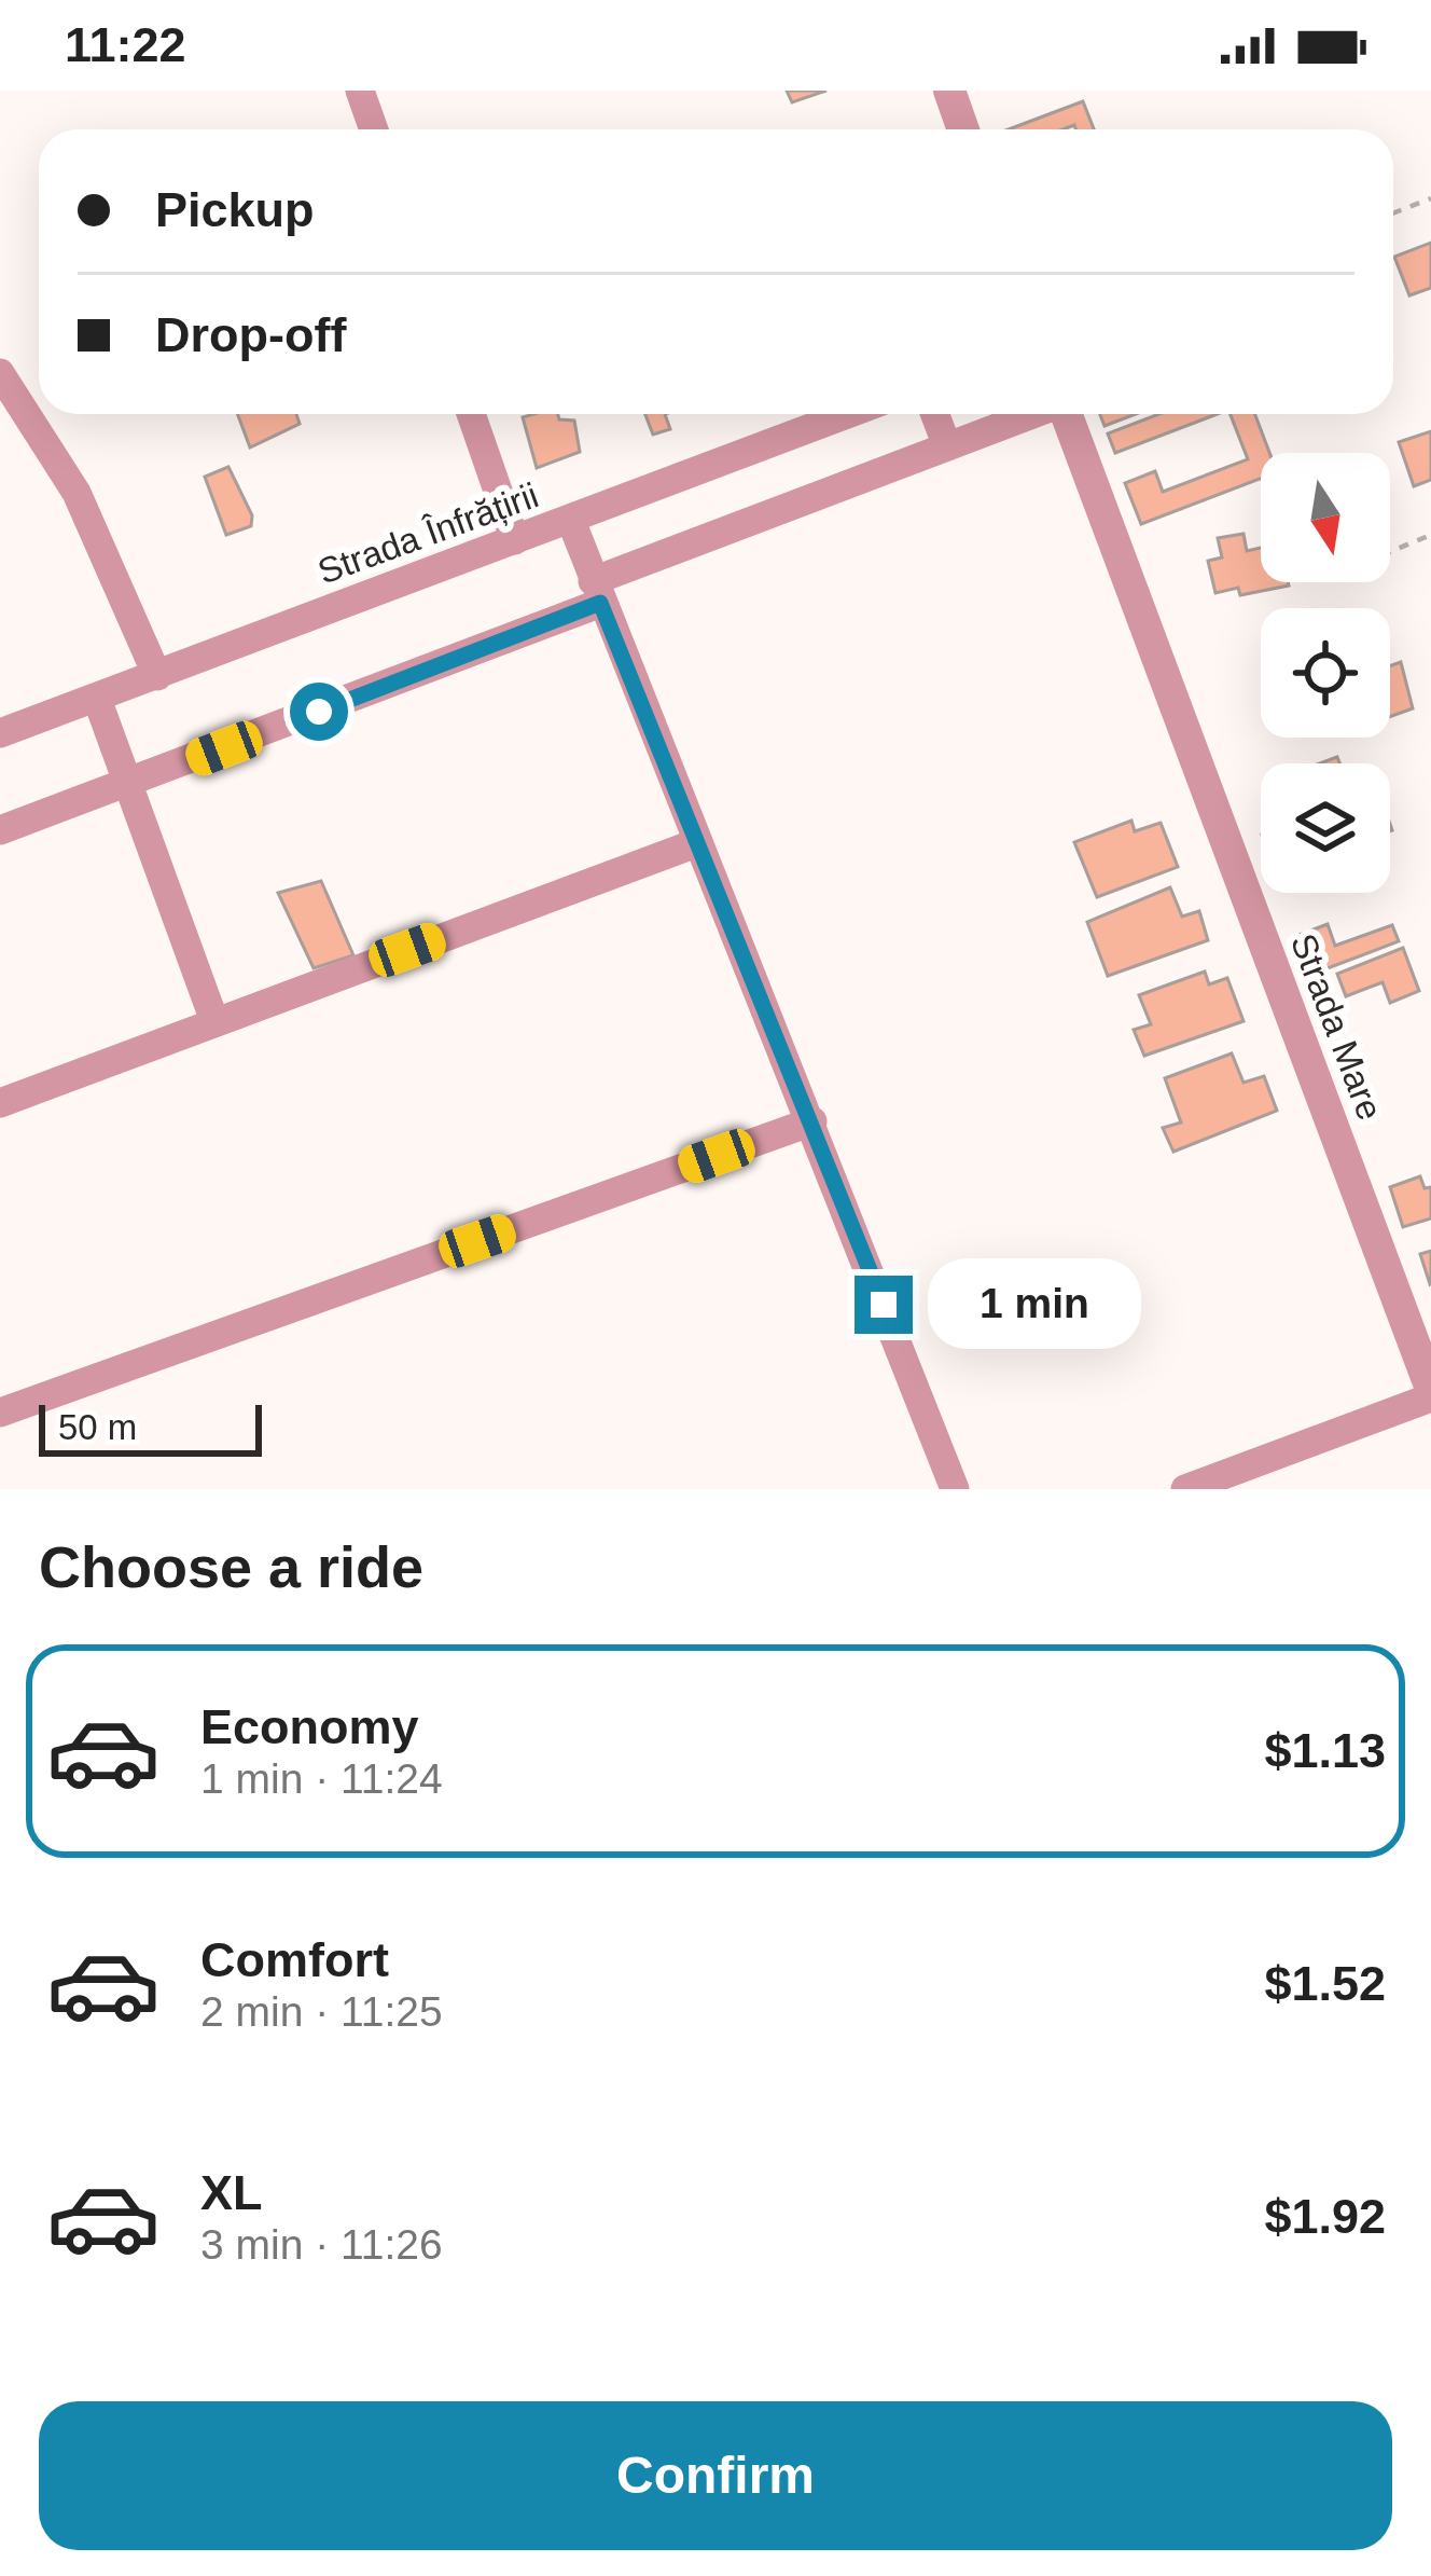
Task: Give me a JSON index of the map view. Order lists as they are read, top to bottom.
{
  "streets": {
    "street": ["Strada Înfrățirii", "Strada Mare"]
  },
  "scale_bar": "50 m",
  "north": "bottom",
  "page": {
    "status": "11:22",
    "banner": ["Pickup", "Drop-off"],
    "bubble": "1 min",
    "scale": "50 m",
    "heading": "Choose a ride",
    "list": [
      {
        "name": "Economy",
        "note": "1 min · 11:24",
        "value": "$1.13"
      },
      {
        "name": "Comfort",
        "note": "2 min · 11:25",
        "value": "$1.52"
      },
      {
        "name": "XL",
        "note": "3 min · 11:26",
        "value": "$1.92"
      }
    ],
    "buttons": "Confirm"
  }
}
